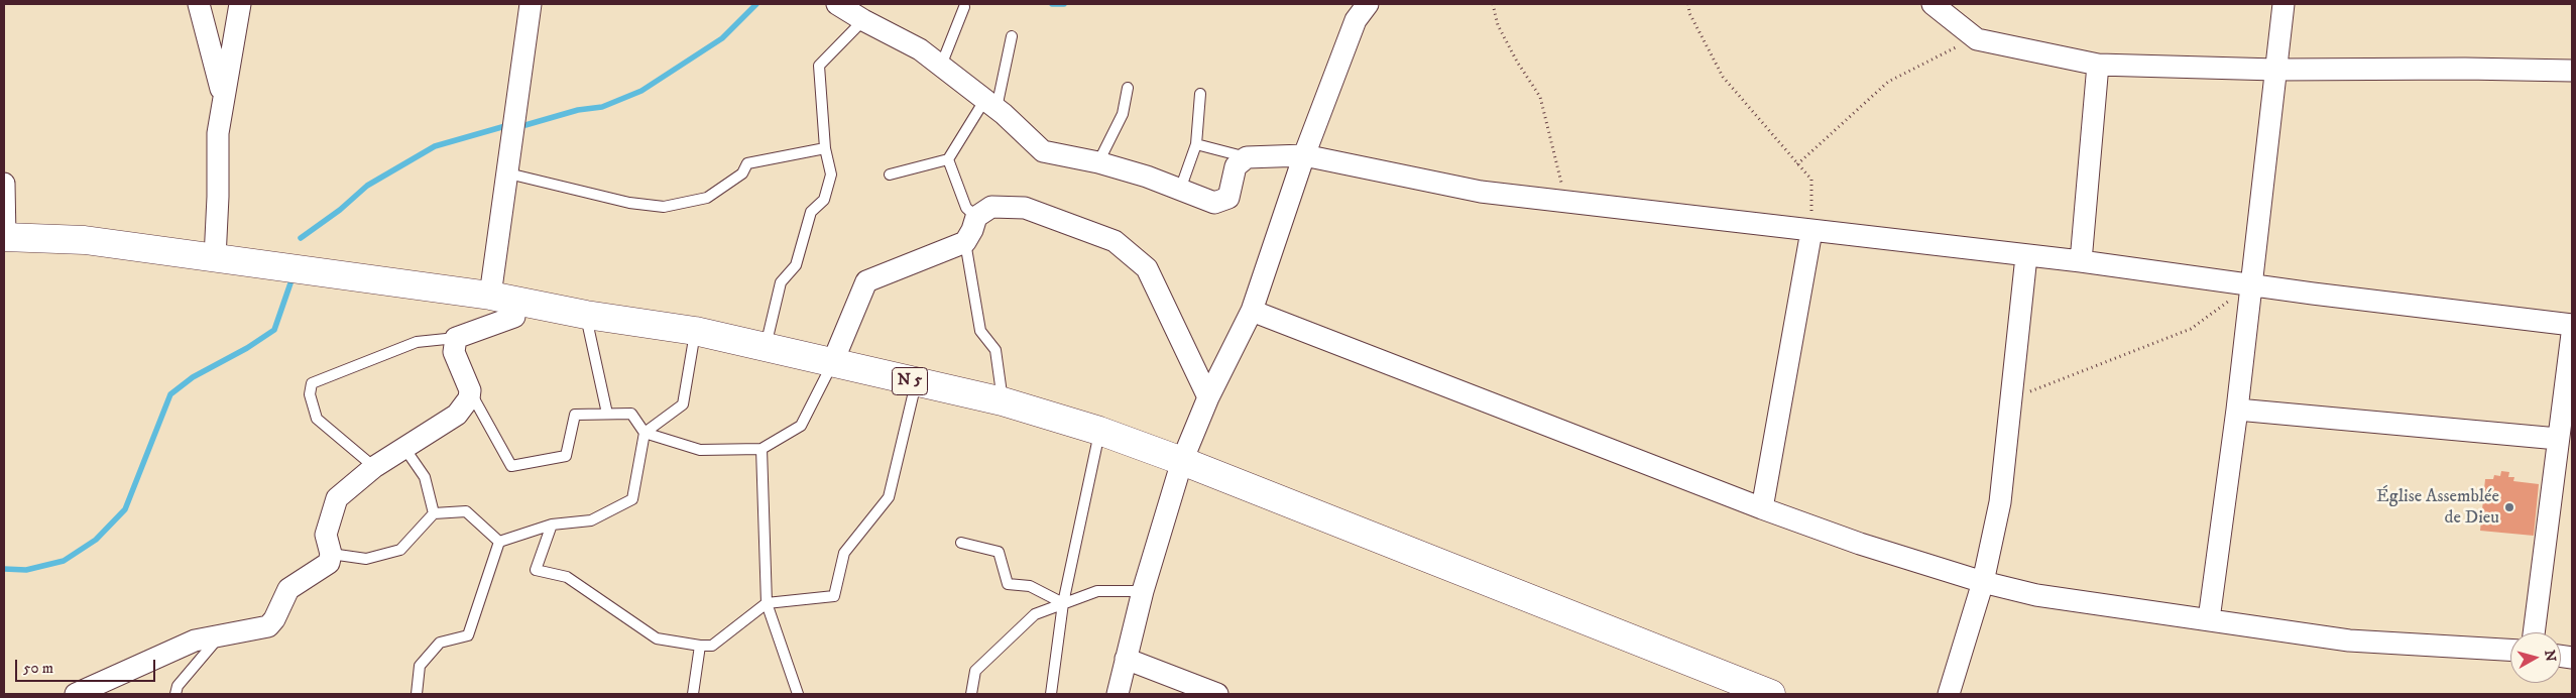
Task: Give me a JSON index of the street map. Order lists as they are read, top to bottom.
{
  "streets": {
    "highway": ["N 5"]
  },
  "places": ["Église Assemblée de Dieu"],
  "scale_bar": "50 m",
  "north": "right"
}
